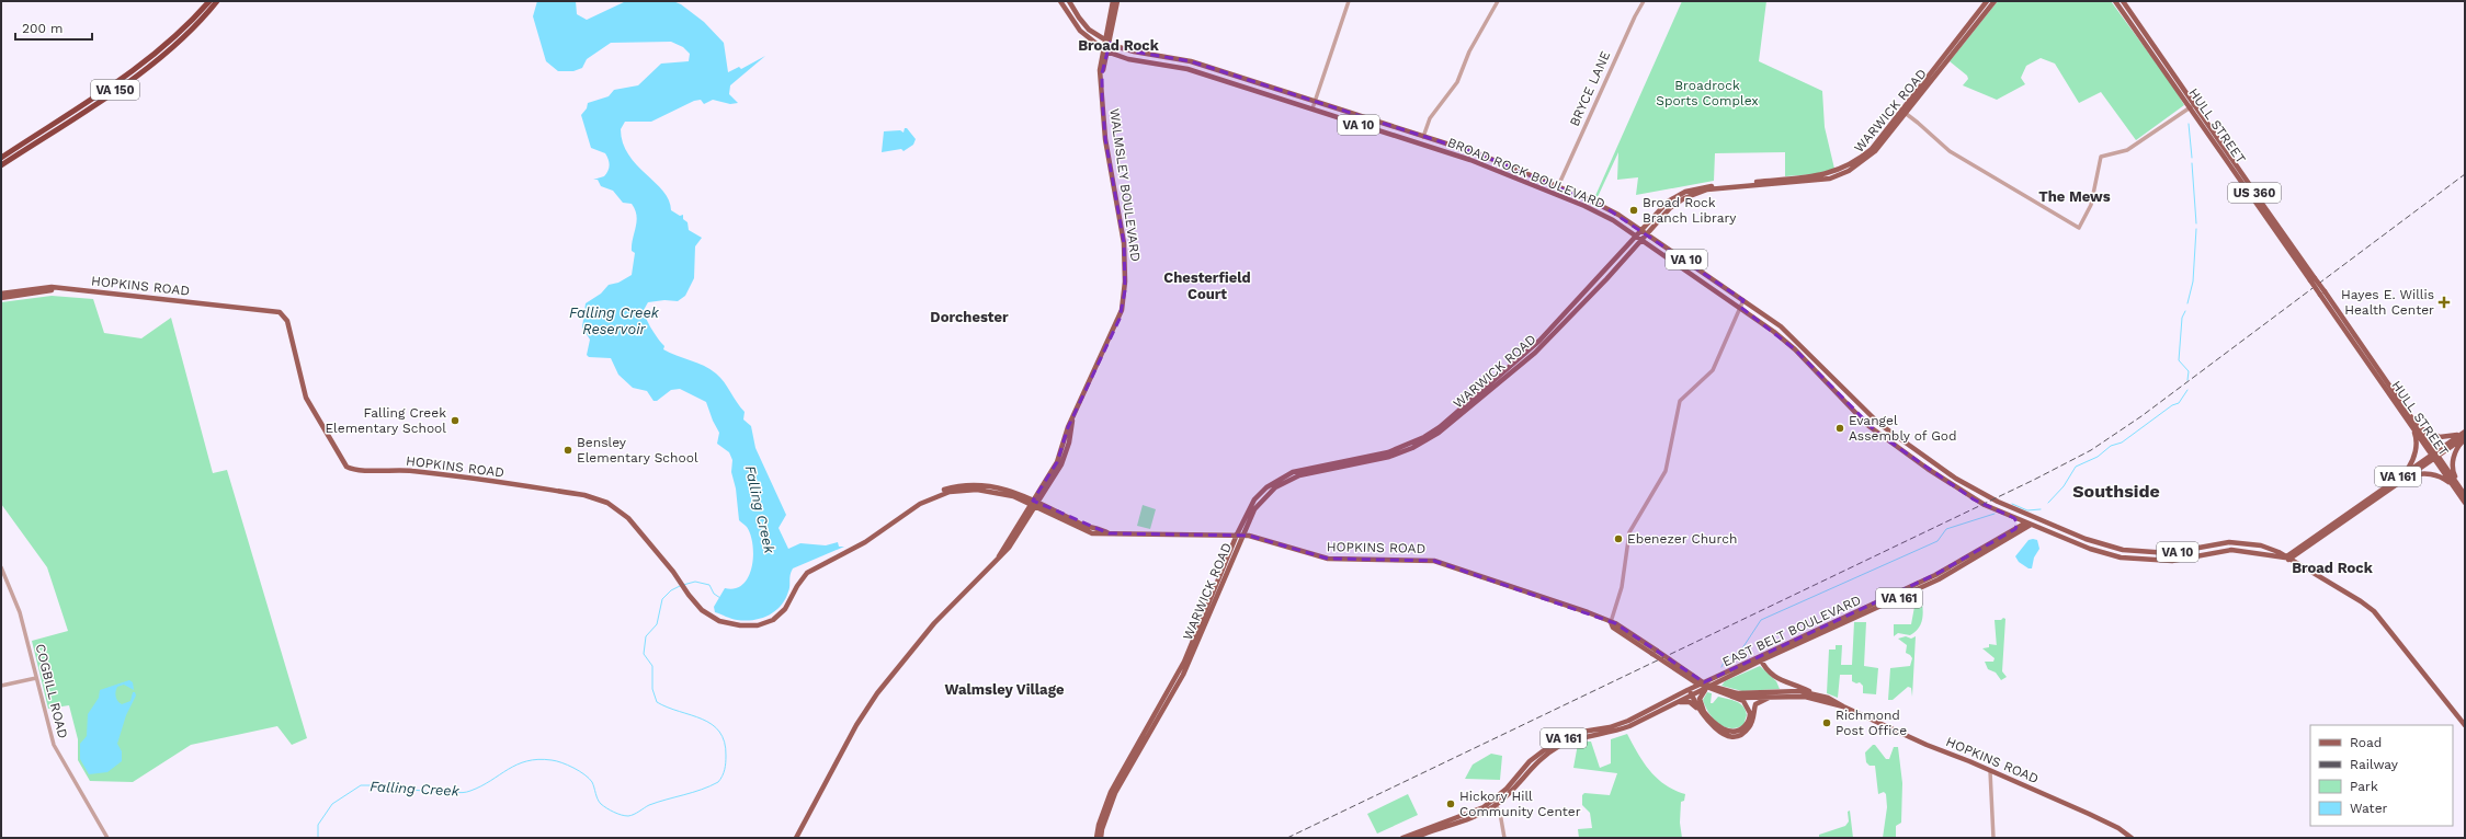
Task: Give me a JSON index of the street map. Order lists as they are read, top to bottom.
{
  "streets": {
    "highway": ["VA 150"],
    "main road": [
      "WARWICK ROAD",
      "VA 10",
      "HULL STREET",
      "BROAD ROCK BOULEVARD",
      "WALMSLEY BOULEVARD",
      "US 360",
      "HOPKINS ROAD",
      "VA 161",
      "EAST BELT BOULEVARD"
    ],
    "street": ["BRYCE LANE", "COGBILL ROAD"]
  },
  "crossings": [
    ["BRYCE LANE", "BROAD ROCK BOULEVARD"],
    ["WARWICK ROAD", "BROAD ROCK BOULEVARD"],
    ["WARWICK ROAD", "HOPKINS ROAD"],
    ["VA 10", "BROAD ROCK BOULEVARD"],
    ["VA 10", "WALMSLEY BOULEVARD"],
    ["VA 10", "VA 161"],
    ["HULL STREET", "VA 161"],
    ["BROAD ROCK BOULEVARD", "WALMSLEY BOULEVARD"],
    ["BROAD ROCK BOULEVARD", "VA 161"],
    ["BROAD ROCK BOULEVARD", "EAST BELT BOULEVARD"],
    ["WALMSLEY BOULEVARD", "HOPKINS ROAD"]
  ],
  "districts": [
    "Broad Rock",
    "The Mews",
    "Chesterfield Court",
    "Dorchester",
    "Southside",
    "Broad Rock",
    "Walmsley Village"
  ],
  "water": ["Falling Creek Reservoir", "Falling Creek"],
  "parks": ["Broadrock Sports Complex"],
  "places": {
    "other": [
      "Broad Rock Branch Library",
      "Falling Creek Elementary School",
      "Evangel Assembly of God",
      "Bensley Elementary School",
      "Ebenezer Church",
      "Richmond Post Office",
      "Hickory Hill Community Center"
    ],
    "health": ["Hayes E. Willis Health Center"]
  },
  "legend": [
    "Road",
    "Railway",
    "Park",
    "Water"
  ],
  "scale_bar": "200 m"
}
